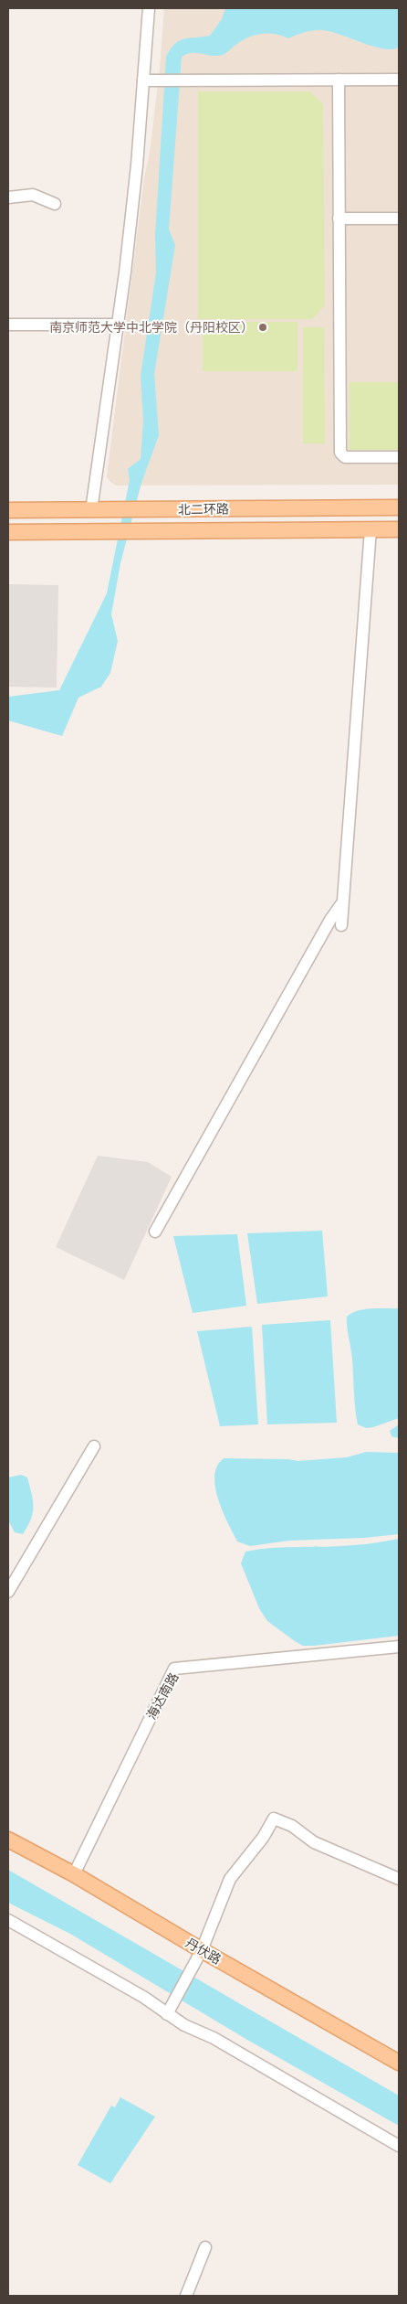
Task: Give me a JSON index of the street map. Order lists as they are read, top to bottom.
{
  "streets": {
    "main road": ["北二环路", "丹伏路"],
    "street": ["海达南路"]
  },
  "crossings": [
    ["海达南路", "丹伏路"]
  ],
  "places": ["南京师范大学中北学院（丹阳校区）"]
}
